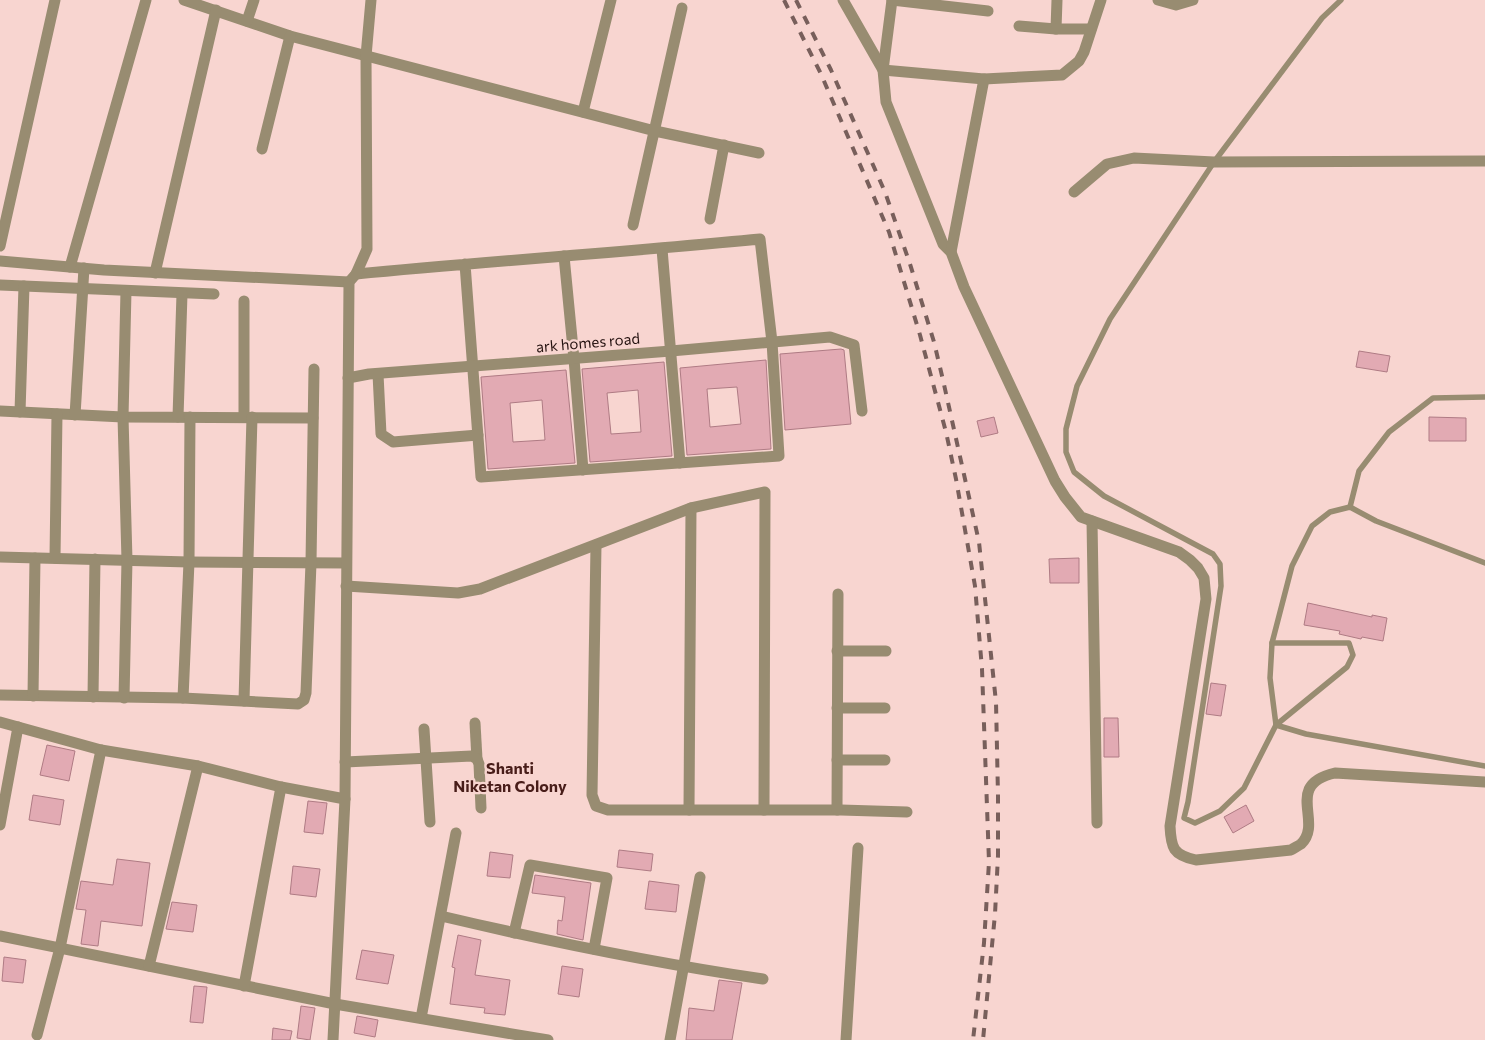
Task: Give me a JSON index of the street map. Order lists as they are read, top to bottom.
{
  "streets": {
    "street": ["ark homes road"]
  },
  "districts": ["Shanti Niketan Colony"]
}
